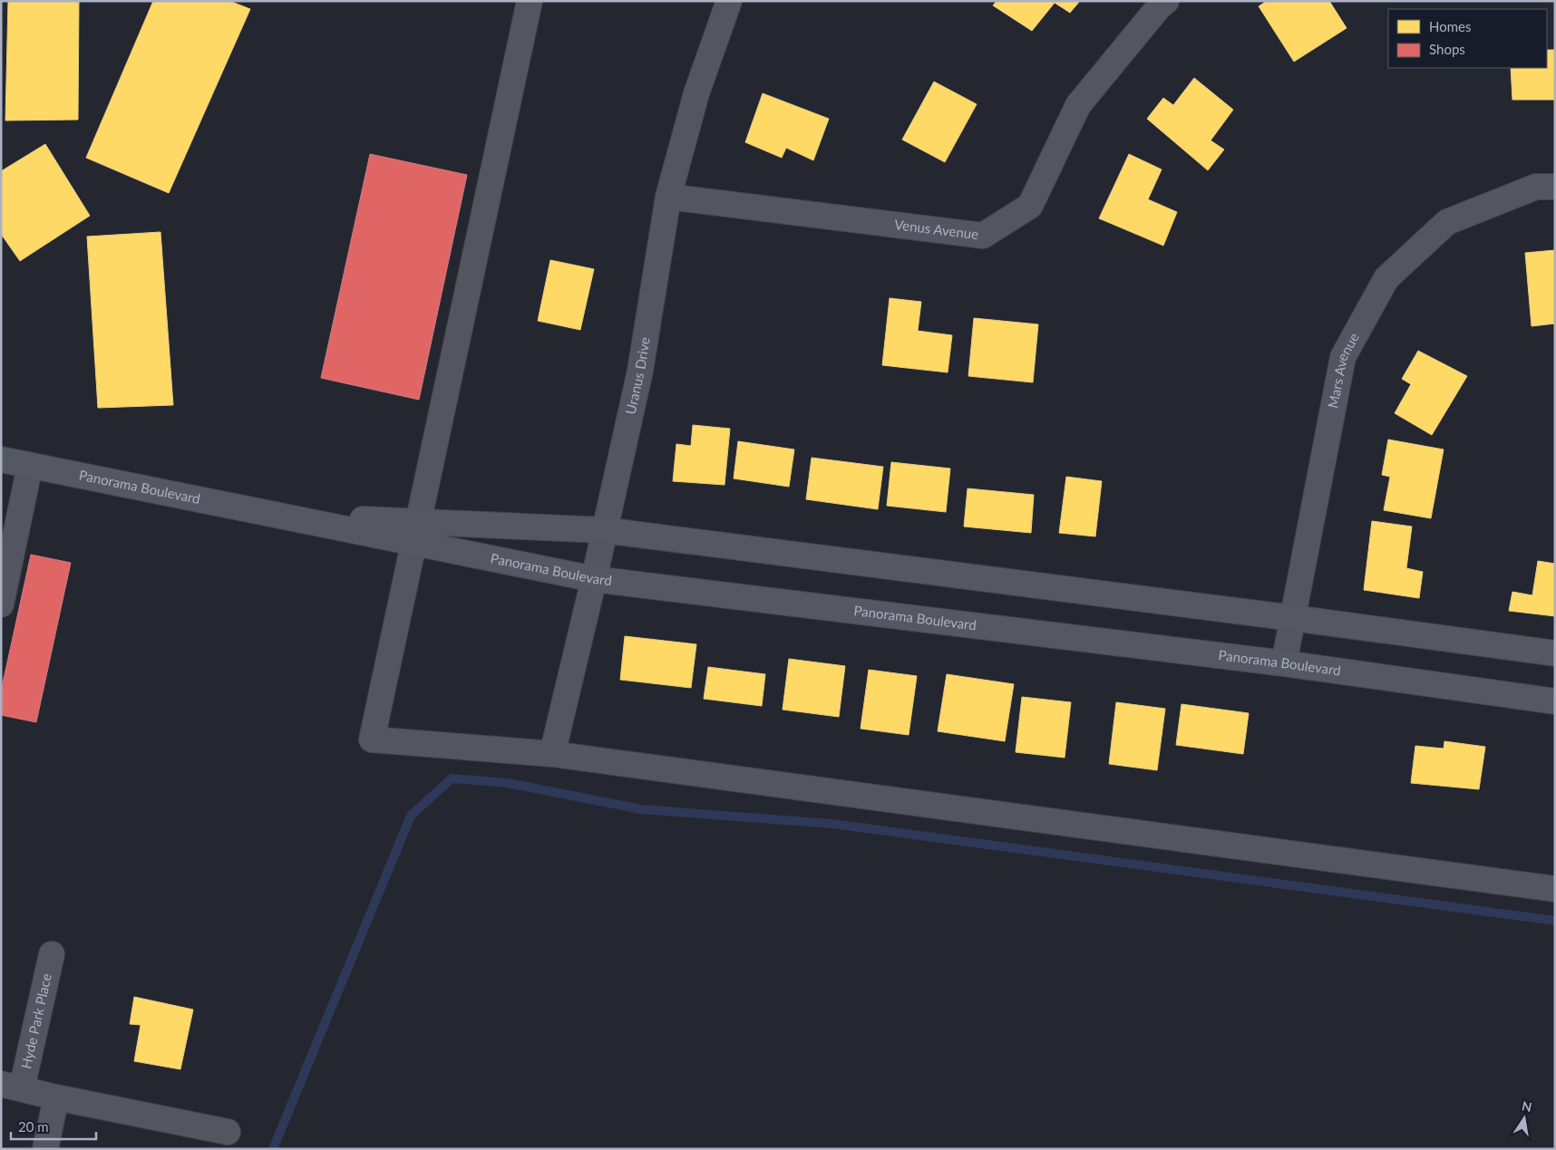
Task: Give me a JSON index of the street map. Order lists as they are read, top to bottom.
{
  "streets": {
    "main road": ["Panorama Boulevard"],
    "street": [
      "Venus Avenue",
      "Mars Avenue",
      "Uranus Drive",
      "Hyde Park Place"
    ]
  },
  "crossings": [
    ["Venus Avenue", "Uranus Drive"],
    ["Mars Avenue", "Panorama Boulevard"],
    ["Uranus Drive", "Panorama Boulevard"]
  ],
  "legend": ["Homes", "Shops"],
  "scale_bar": "20 m",
  "north": "top"
}
